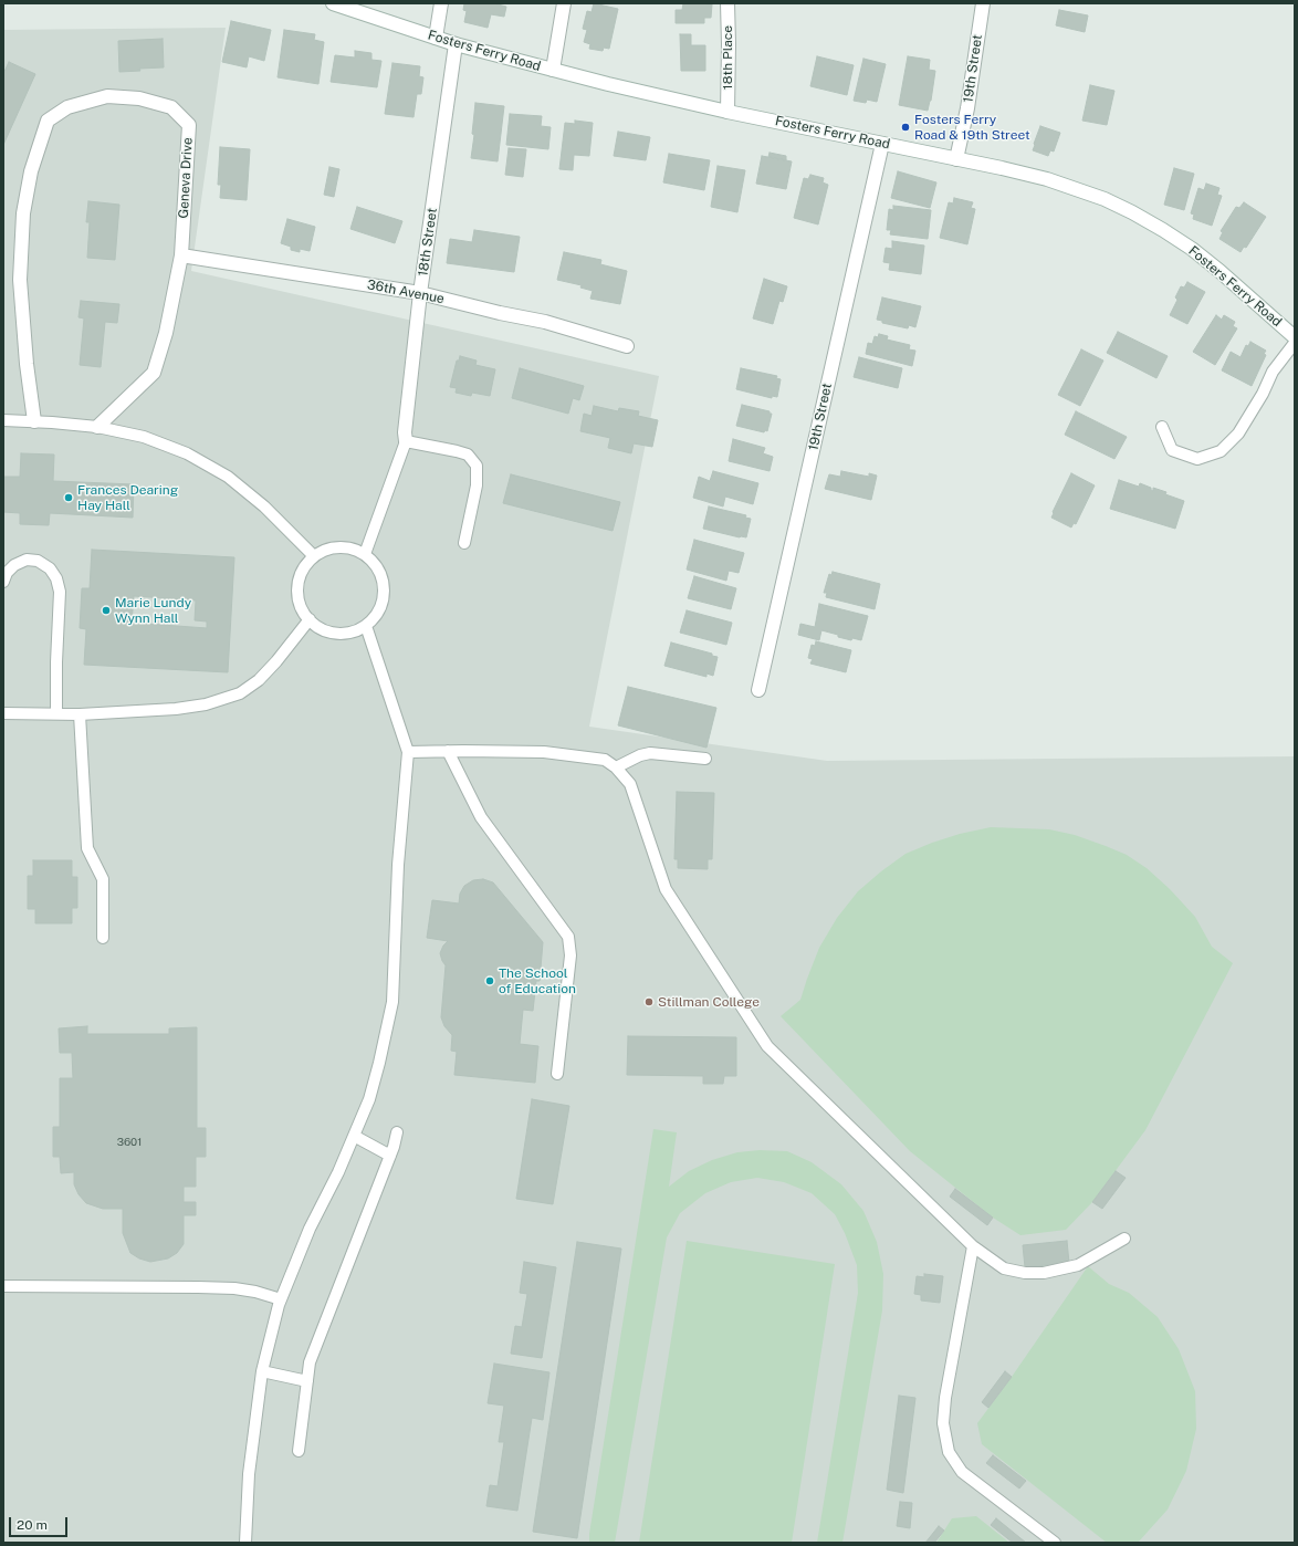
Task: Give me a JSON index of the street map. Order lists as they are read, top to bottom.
{
  "streets": {
    "street": [
      "Fosters Ferry Road",
      "18th Place",
      "19th Street",
      "Geneva Drive",
      "18th Street",
      "36th Avenue"
    ]
  },
  "crossings": [
    ["Fosters Ferry Road", "18th Place"],
    ["Fosters Ferry Road", "19th Street"],
    ["Fosters Ferry Road", "18th Street"],
    ["Geneva Drive", "36th Avenue"],
    ["18th Street", "36th Avenue"]
  ],
  "places": [
    "Fosters Ferry Road & 19th Street",
    "Frances Dearing Hay Hall",
    "Marie Lundy Wynn Hall",
    "The School of Education",
    "Stillman College"
  ],
  "house_numbers": ["3601"],
  "scale_bar": "20 m"
}
